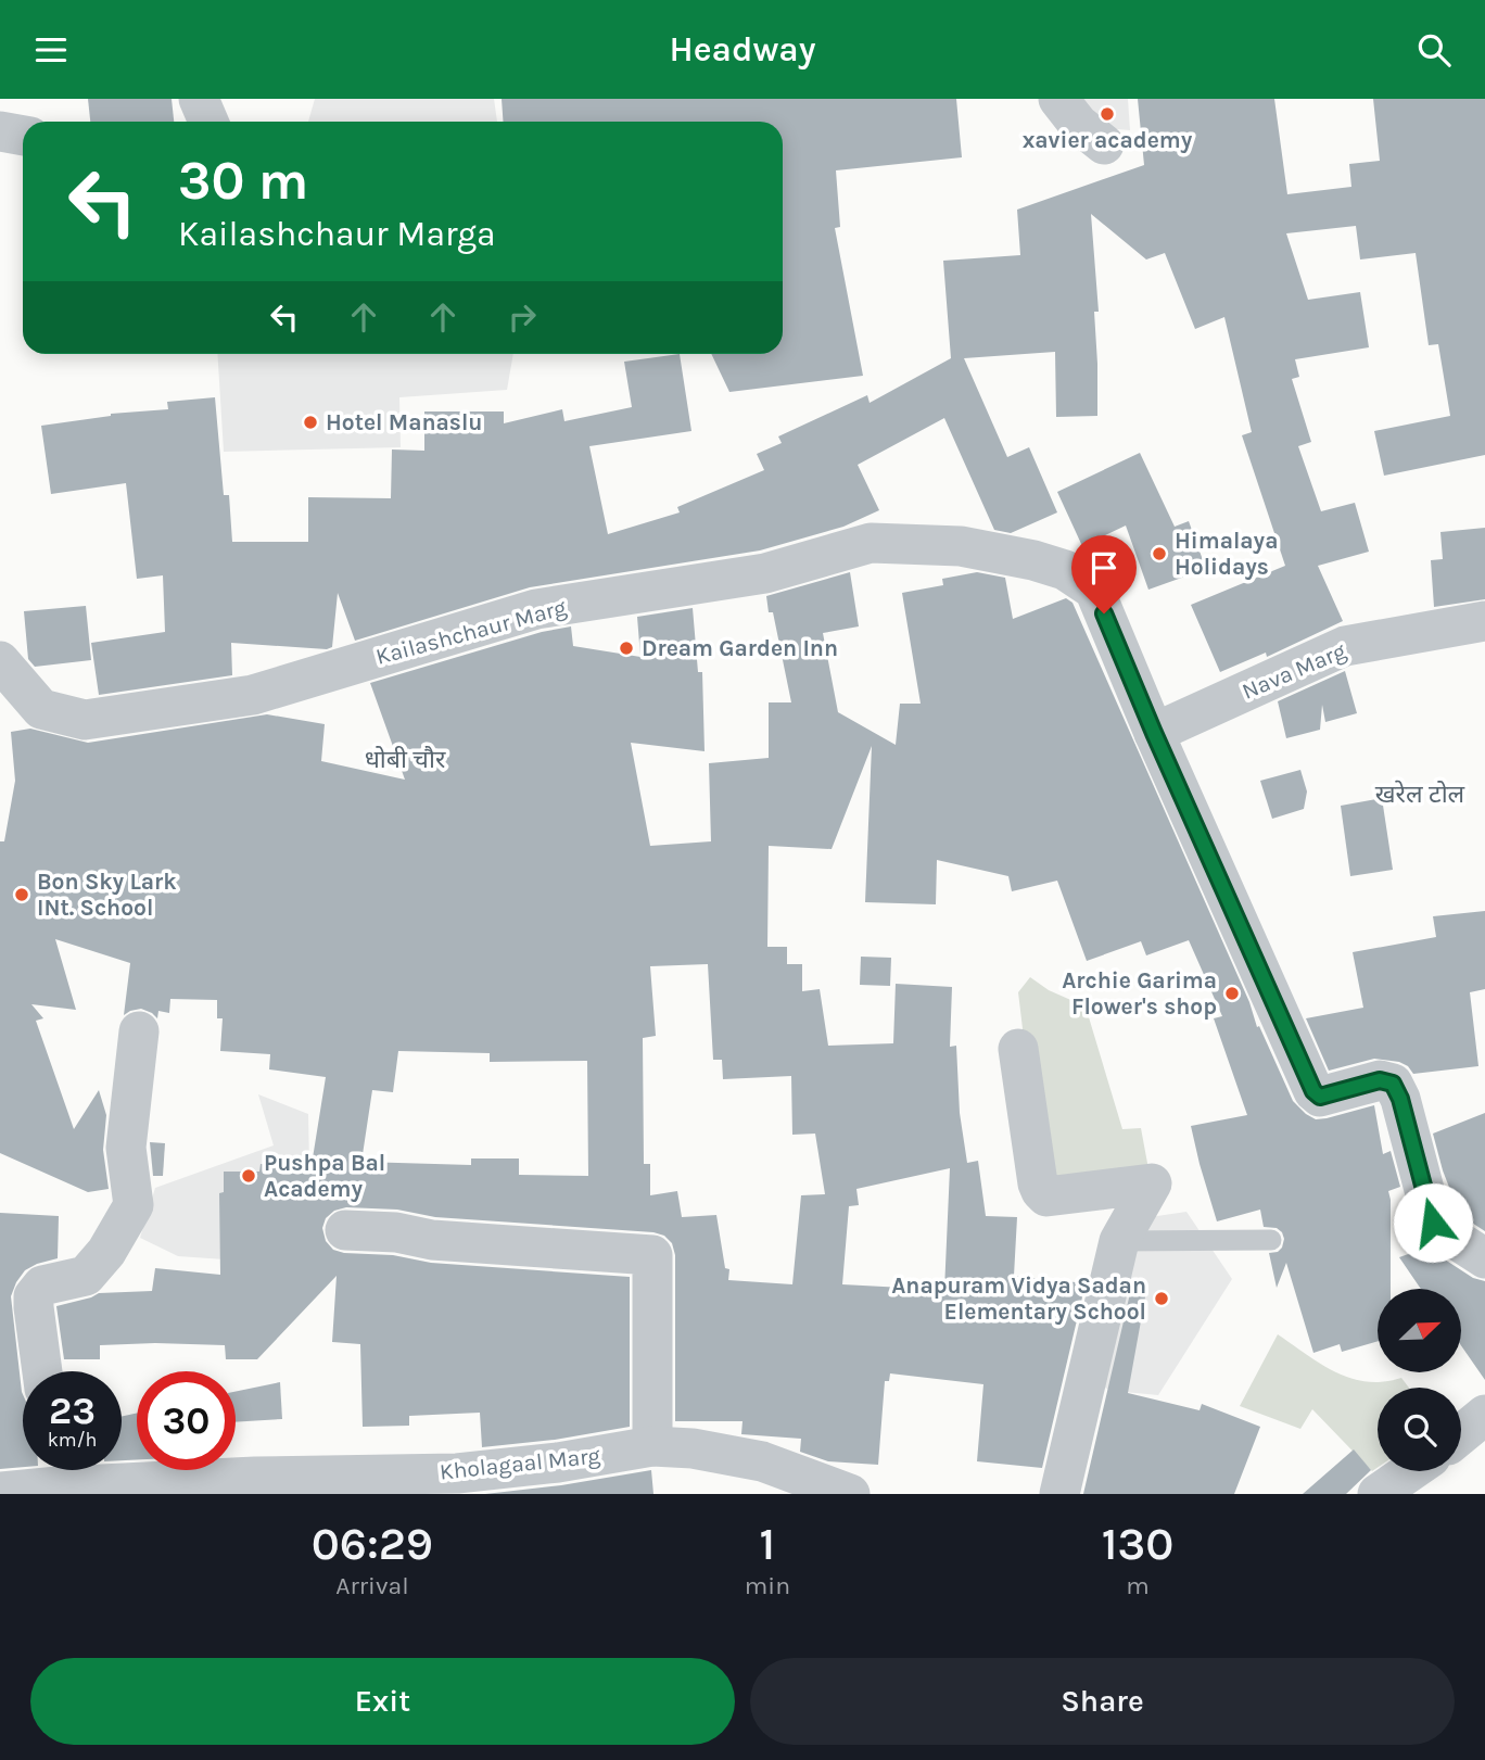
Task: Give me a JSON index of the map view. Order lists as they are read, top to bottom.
{
  "streets": {
    "street": ["Kailashchaur Marg", "Nava Marg", "Kholagaal Marg"]
  },
  "crossings": [
    ["Kailashchaur Marg", "Nava Marg"]
  ],
  "districts": ["धोबी चौर", "खरेल टोल"],
  "places": [
    "xavier academy",
    "Hotel Manaslu",
    "Himalaya Holidays",
    "Dream Garden Inn",
    "Bon Sky Lark INt. School",
    "Archie Garima Flower's shop",
    "Pushpa Bal Academy",
    "Anapuram Vidya Sadan Elementary School"
  ],
  "north": "top right",
  "page": {
    "header": "Headway",
    "turn": ["30 m", "Kailashchaur Marga"],
    "speed": "23 km/h",
    "limit": "30",
    "eta": [
      "06:29",
      "Arrival",
      "1",
      "min",
      "130",
      "m"
    ],
    "buttons": ["Exit", "Share"]
  }
}
